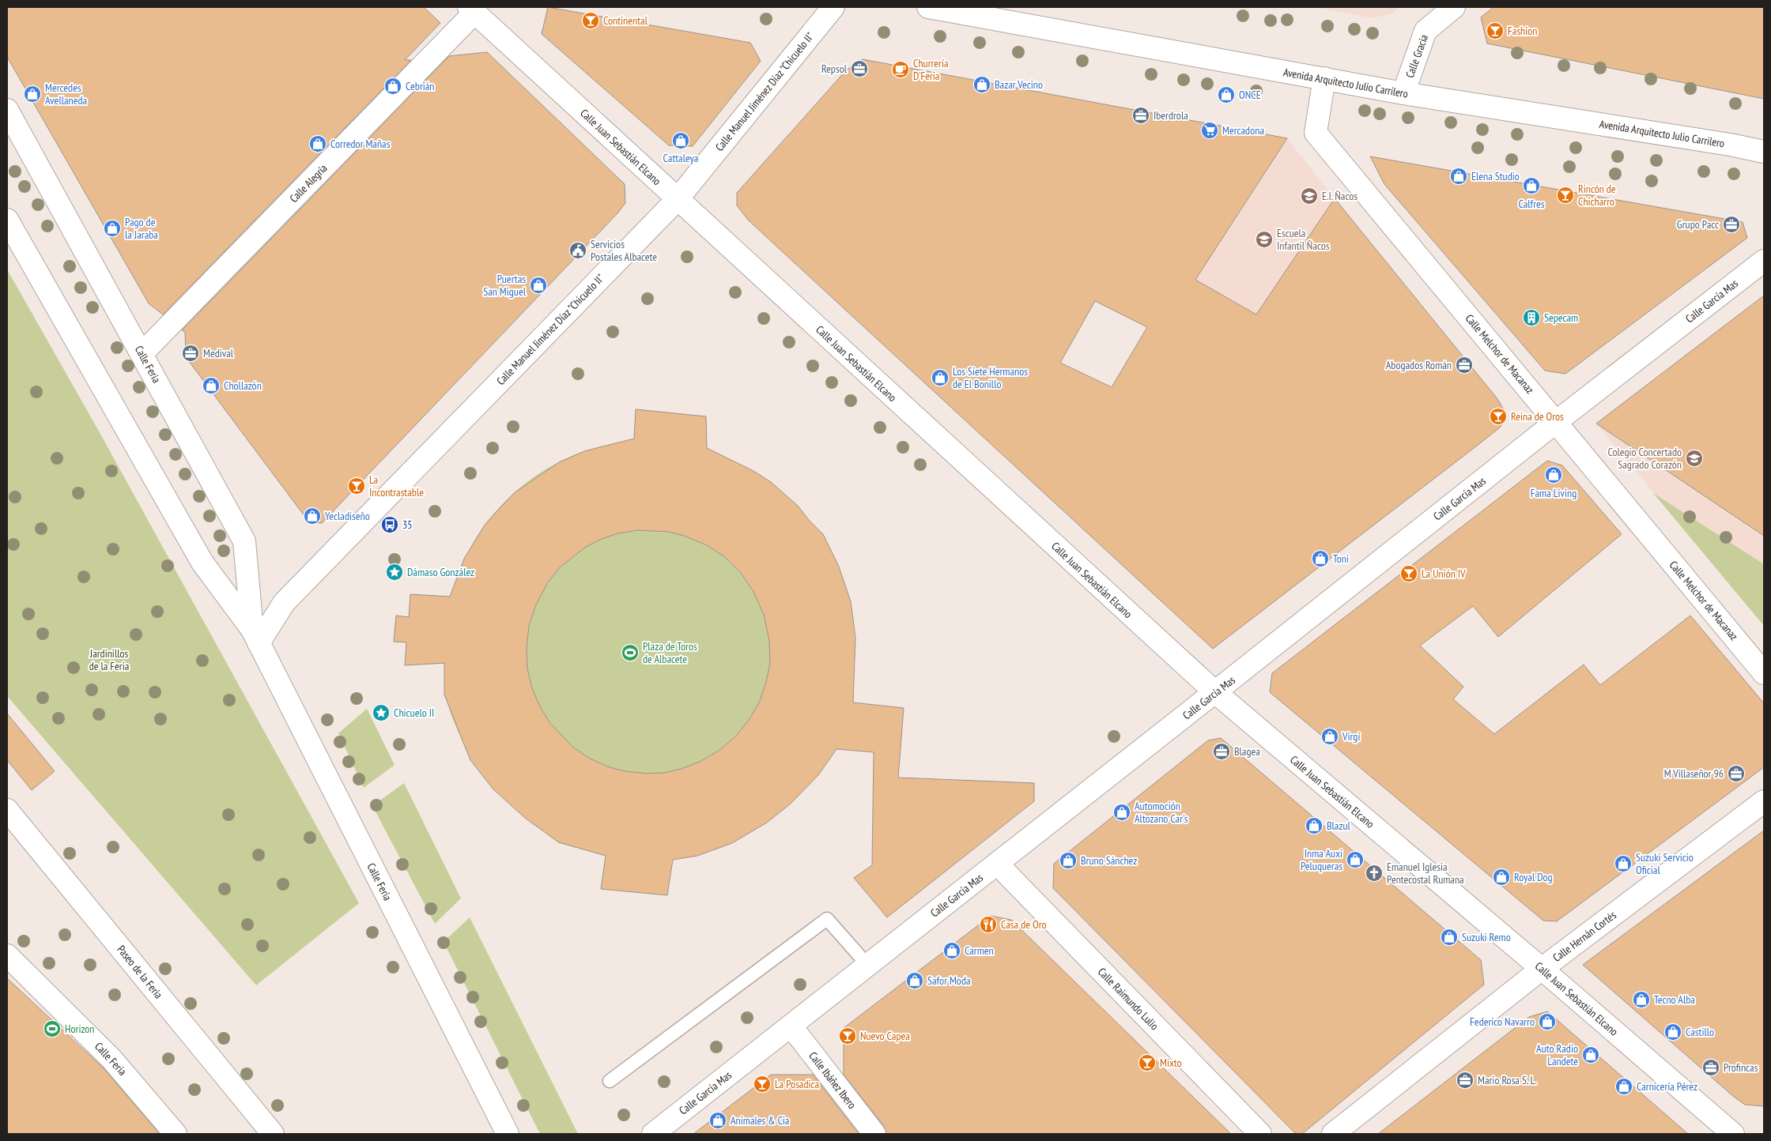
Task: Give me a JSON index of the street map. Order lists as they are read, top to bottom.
{
  "streets": {
    "street": [
      "Calle Gracia",
      "Avenida Arquitecto Julio Carrilero",
      "Calle Manuel Jiménez Díaz \"Chicuelo II\"",
      "Calle Juan Sebastián Elcano",
      "Calle Alegría",
      "Calle García Mas",
      "Calle Melchor de Macanaz",
      "Calle Feria",
      "Calle Hernán Cortés",
      "Paseo de la Feria",
      "Calle Raimundo Lulio",
      "Calle Ibáñez Ibero"
    ]
  },
  "crossings": [
    ["Calle Gracia", "Avenida Arquitecto Julio Carrilero"],
    ["Avenida Arquitecto Julio Carrilero", "Calle Melchor de Macanaz"],
    ["Calle Manuel Jiménez Díaz \"Chicuelo II\"", "Calle Juan Sebastián Elcano"],
    ["Calle Manuel Jiménez Díaz \"Chicuelo II\"", "Calle Feria"],
    ["Calle Juan Sebastián Elcano", "Calle Alegría"],
    ["Calle Juan Sebastián Elcano", "Calle García Mas"],
    ["Calle Juan Sebastián Elcano", "Calle Hernán Cortés"],
    ["Calle Alegría", "Calle Feria"],
    ["Calle García Mas", "Calle Melchor de Macanaz"],
    ["Calle García Mas", "Calle Raimundo Lulio"],
    ["Calle García Mas", "Calle Ibáñez Ibero"]
  ],
  "parks": ["Jardinillos de la Feria"],
  "places": {
    "bar": [
      "Continental",
      "Fashion",
      "Rincón de Chicharro",
      "Reina de Oros",
      "La Incontrastable",
      "La Unión IV",
      "Nuevo Capea",
      "Mixto",
      "La Posadica"
    ],
    "office": [
      "Repsol",
      "Iberdrola",
      "Grupo Pacc",
      "Medival",
      "Abogados Román",
      "Blagea",
      "M Villaseñor 96",
      "Profincas",
      "Mario Rosa S. L."
    ],
    "cafe": ["Churrería D'Feria"],
    "shop": [
      "Bazar Vecino",
      "Cebrián",
      "Mercedes Avellaneda",
      "ONCE",
      "Cattaleya",
      "Corredor Mañas",
      "Elena Studio",
      "Calfres",
      "Pago de la Jaraba",
      "Puertas San Miguel",
      "Los Siete Hermanos de El Bonillo",
      "Chollazón",
      "Fama Living",
      "Yecladiseño",
      "Toni",
      "Virgi",
      "Automoción Altozano Car's",
      "Blazul",
      "Inma Auxi Peluqueras",
      "Bruno Sánchez",
      "Suzuki Servicio Oficial",
      "Royal Dog",
      "Suzuki Remo",
      "Carmen",
      "Safor Moda",
      "Tecno Alba",
      "Federico Navarro",
      "Castillo",
      "Auto Radio Landete",
      "Carnicería Pérez",
      "Animales & Cia"
    ],
    "supermarket": ["Mercadona"],
    "school or university": ["E.I. Ñacos", "Escuela Infantil Ñacos", "Colegio Concertado Sagrado Corazón"],
    "public building": ["Servicios Postales Albacete"],
    "building": ["Sepecam"],
    "bus stop": ["35"],
    "place": ["Dámaso González", "Chicuelo II"],
    "sports": ["Plaza de Toros de Albacete", "Horizon"],
    "church": ["Emanuel Iglesia Pentecostal Rumana"],
    "restaurant": ["Casa de Oro"]
  }
}
